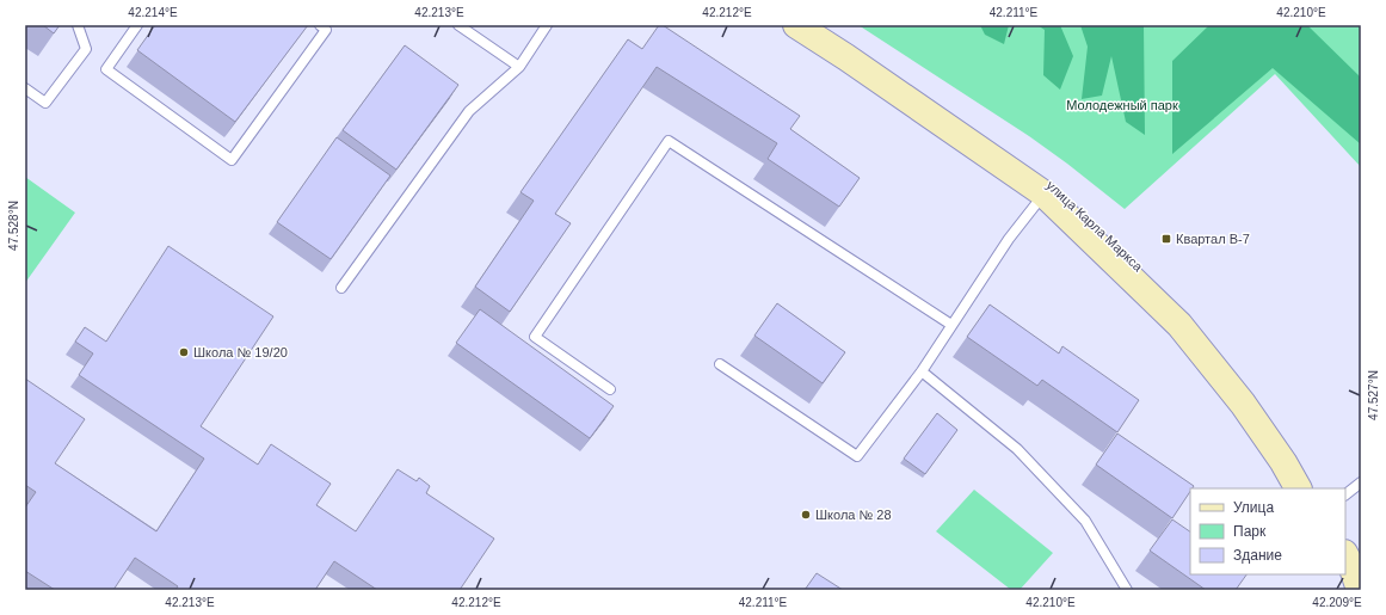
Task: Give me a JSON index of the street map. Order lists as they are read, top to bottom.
{
  "streets": {
    "street": ["улица Карла Маркса"]
  },
  "parks": ["Молодежный парк"],
  "places": {
    "transit": ["Квартал В-7"],
    "other": ["Школа № 19/20", "Школа № 28"]
  },
  "legend": ["Улица", "Парк", "Здание"],
  "coordinates": [
    "42.214°E",
    "42.213°E",
    "42.212°E",
    "42.211°E",
    "42.210°E",
    "47.528°N",
    "47.527°N",
    "42.209°E"
  ]
}
